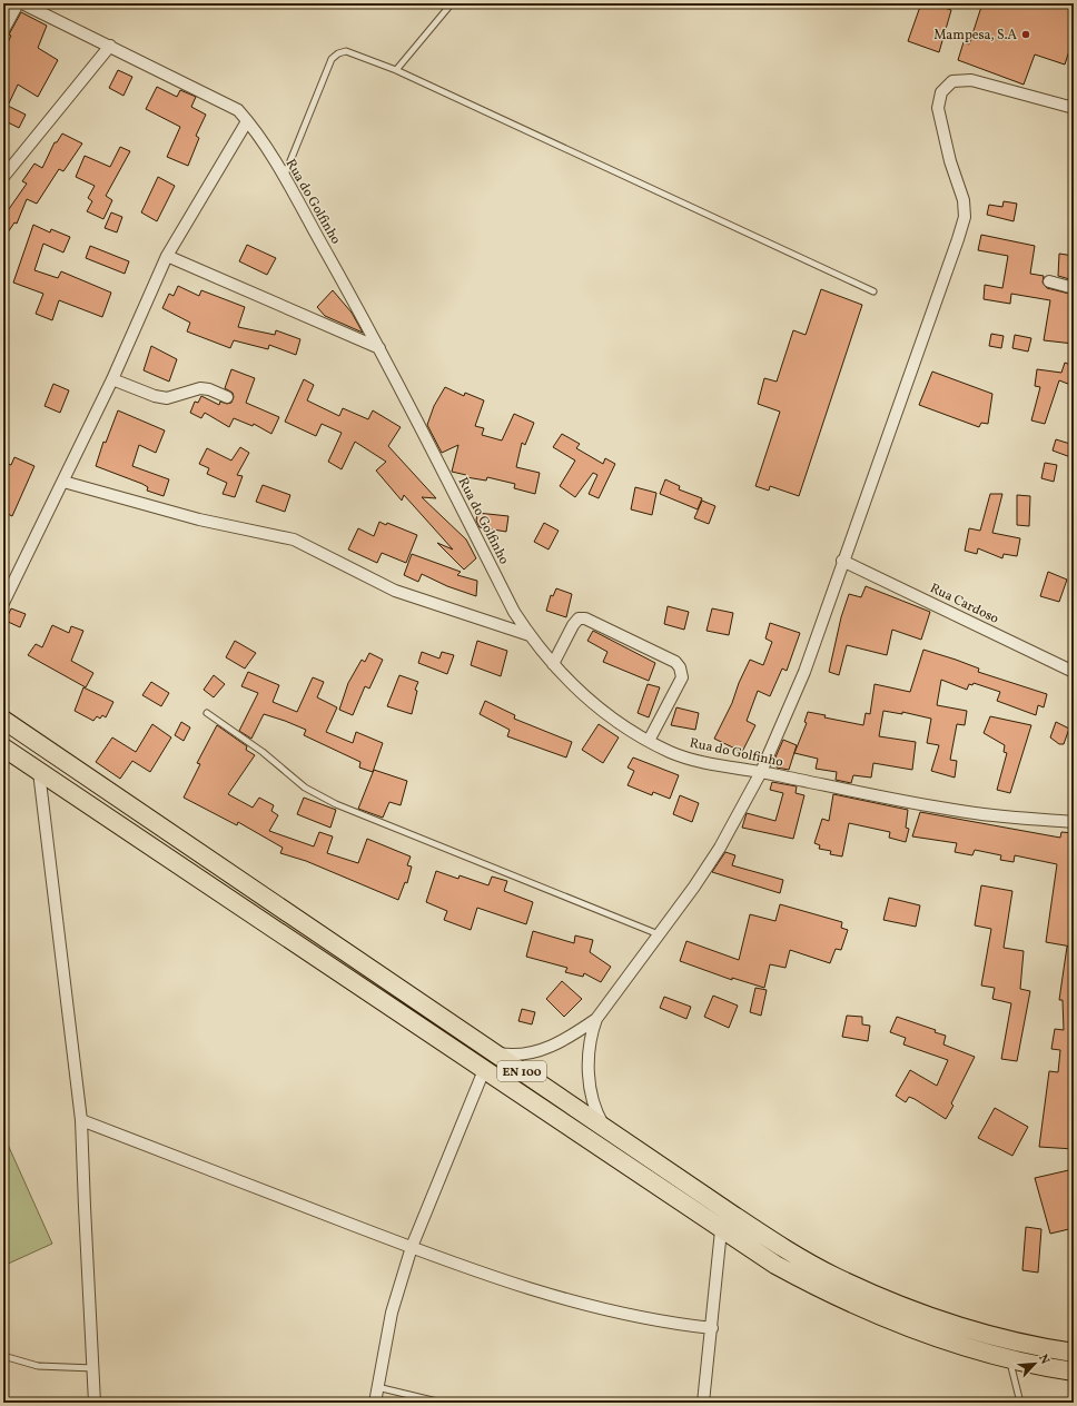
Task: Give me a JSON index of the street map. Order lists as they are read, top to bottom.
{
  "streets": {
    "main road": ["EN 100"],
    "street": ["Rua do Golfinho", "Rua Cardoso"]
  },
  "places": ["Mampesa, S.A"],
  "north": "top right"
}
